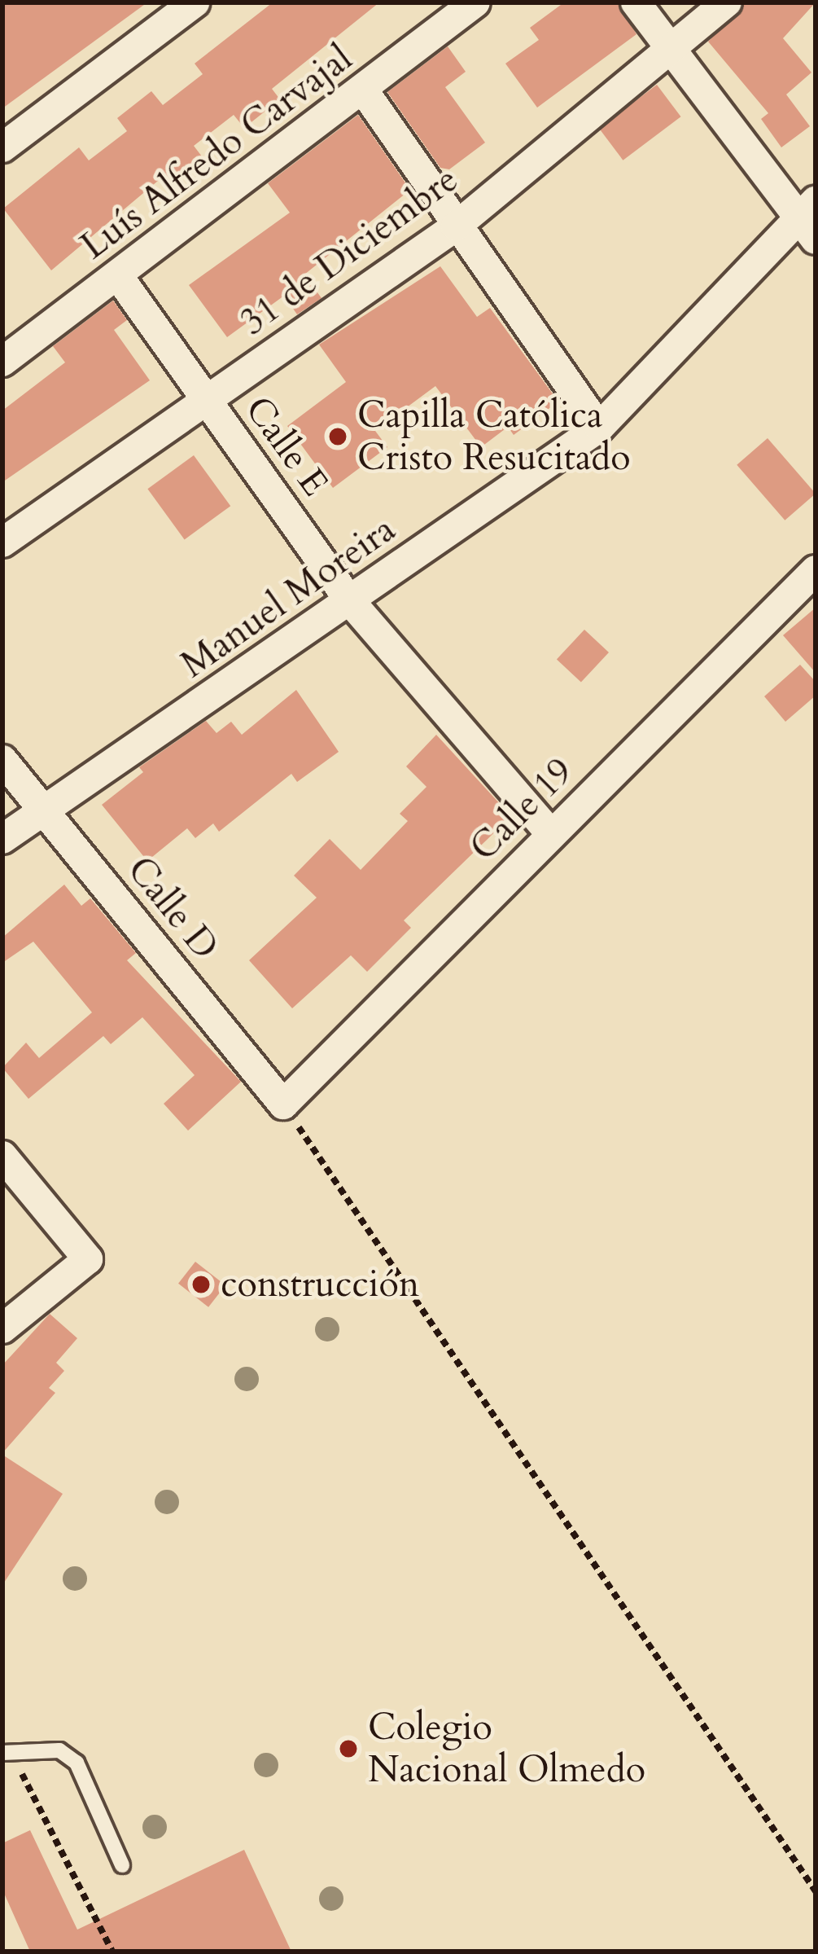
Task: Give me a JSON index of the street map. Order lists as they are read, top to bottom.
{
  "streets": {
    "street": [
      "Luís Alfredo Carvajal",
      "31 de Diciembre",
      "Calle E",
      "Manuel Moreira",
      "Calle 19",
      "Calle D"
    ]
  },
  "crossings": [
    ["Luís Alfredo Carvajal", "Calle E"],
    ["31 de Diciembre", "Calle E"],
    ["Calle E", "Manuel Moreira"],
    ["Calle E", "Calle 19"],
    ["Manuel Moreira", "Calle D"],
    ["Calle 19", "Calle D"]
  ],
  "places": ["Capilla Católica Cristo Resucitado", "construcción", "Colegio Nacional Olmedo"]
}
